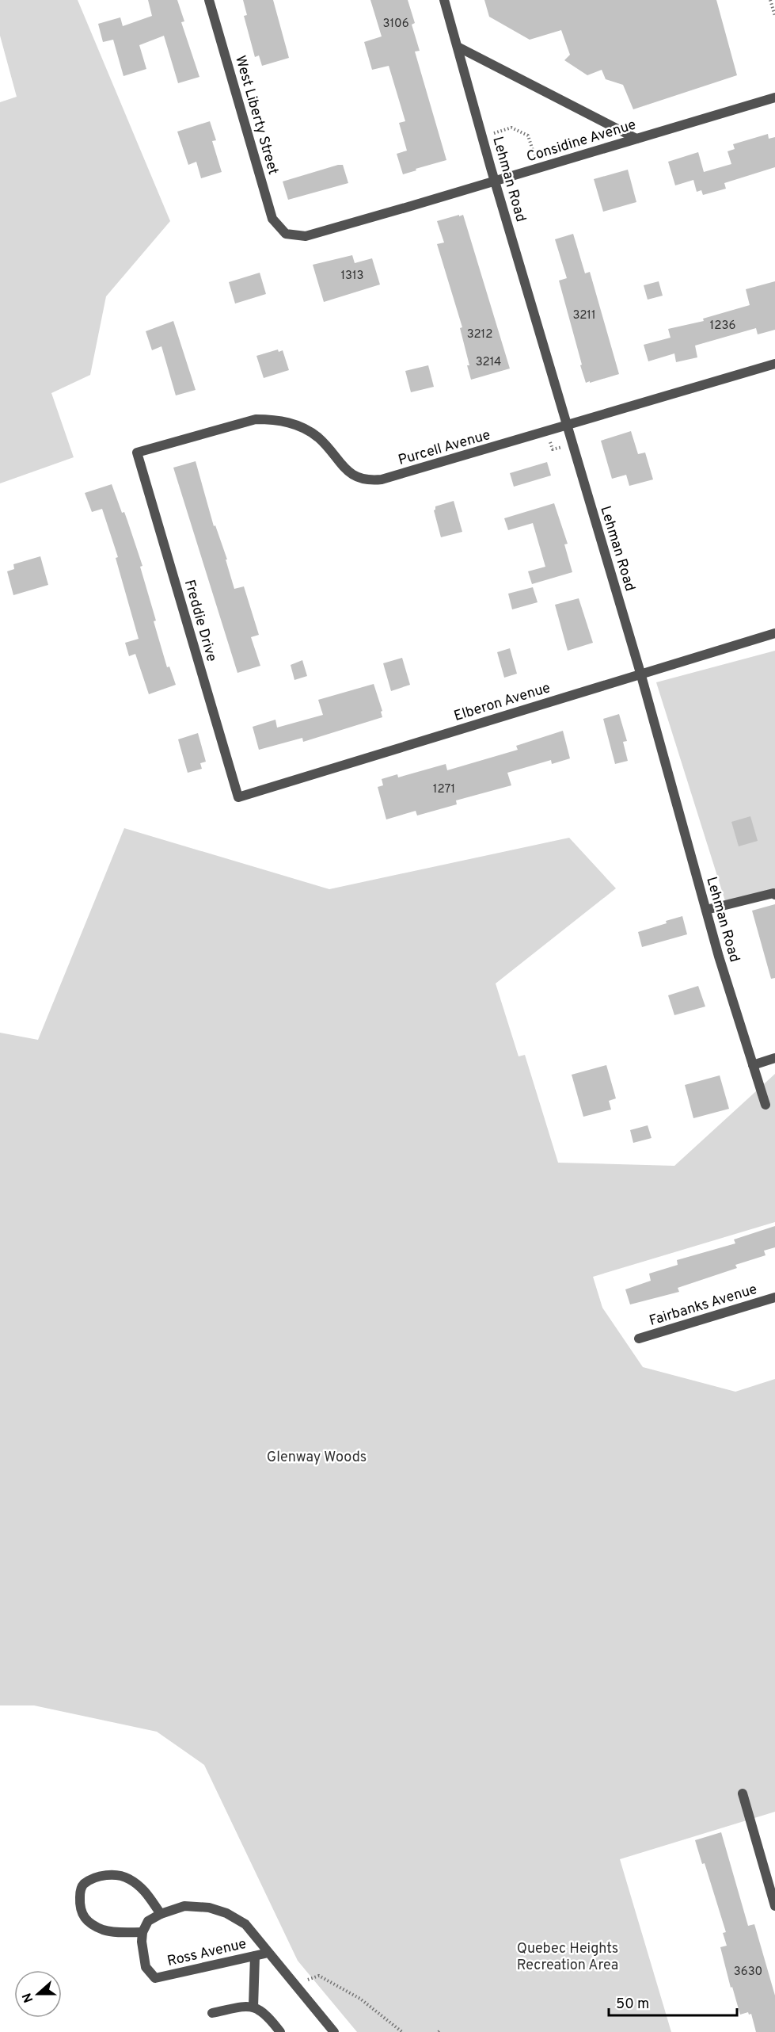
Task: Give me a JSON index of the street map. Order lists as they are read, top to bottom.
{
  "streets": {
    "street": [
      "West Liberty Street",
      "Considine Avenue",
      "Lehman Road",
      "Purcell Avenue",
      "Freddie Drive",
      "Elberon Avenue",
      "Fairbanks Avenue",
      "Ross Avenue"
    ]
  },
  "crossings": [
    ["West Liberty Street", "Considine Avenue"],
    ["Considine Avenue", "Lehman Road"],
    ["Lehman Road", "Purcell Avenue"],
    ["Lehman Road", "Elberon Avenue"],
    ["Purcell Avenue", "Freddie Drive"],
    ["Freddie Drive", "Elberon Avenue"]
  ],
  "parks": ["Glenway Woods", "Quebec Heights Recreation Area"],
  "house_numbers": [
    "3106",
    "1313",
    "3211",
    "1236",
    "3212",
    "3214",
    "1271",
    "3630"
  ],
  "scale_bar": "50 m",
  "north": "left"
}
